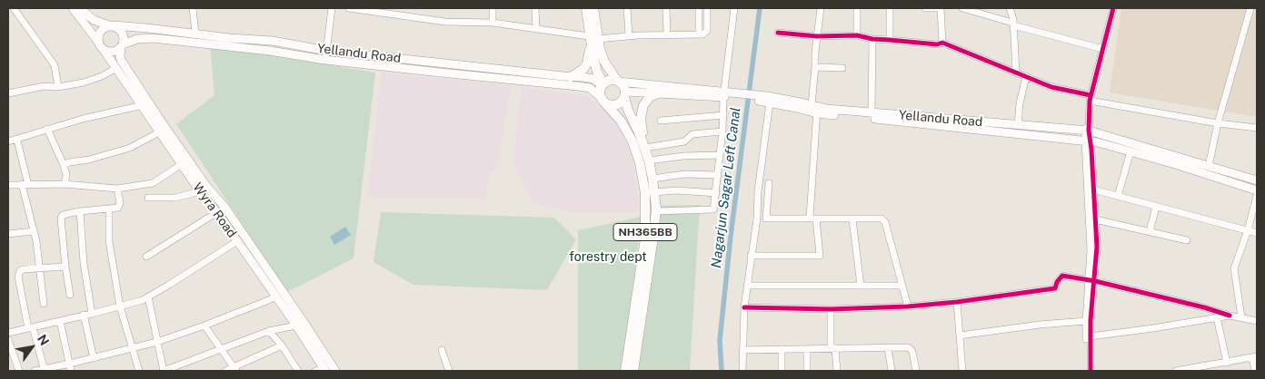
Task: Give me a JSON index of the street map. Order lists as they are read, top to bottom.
{
  "streets": {
    "highway": ["NH365BB"],
    "main road": ["Yellandu Road", "Wyra Road"]
  },
  "crossings": [
    ["Yellandu Road", "Wyra Road"],
    ["Yellandu Road", "NH365BB"]
  ],
  "water": ["Nagarjun Sagar Left Canal"],
  "parks": ["forestry dept"],
  "north": "top right"
}
